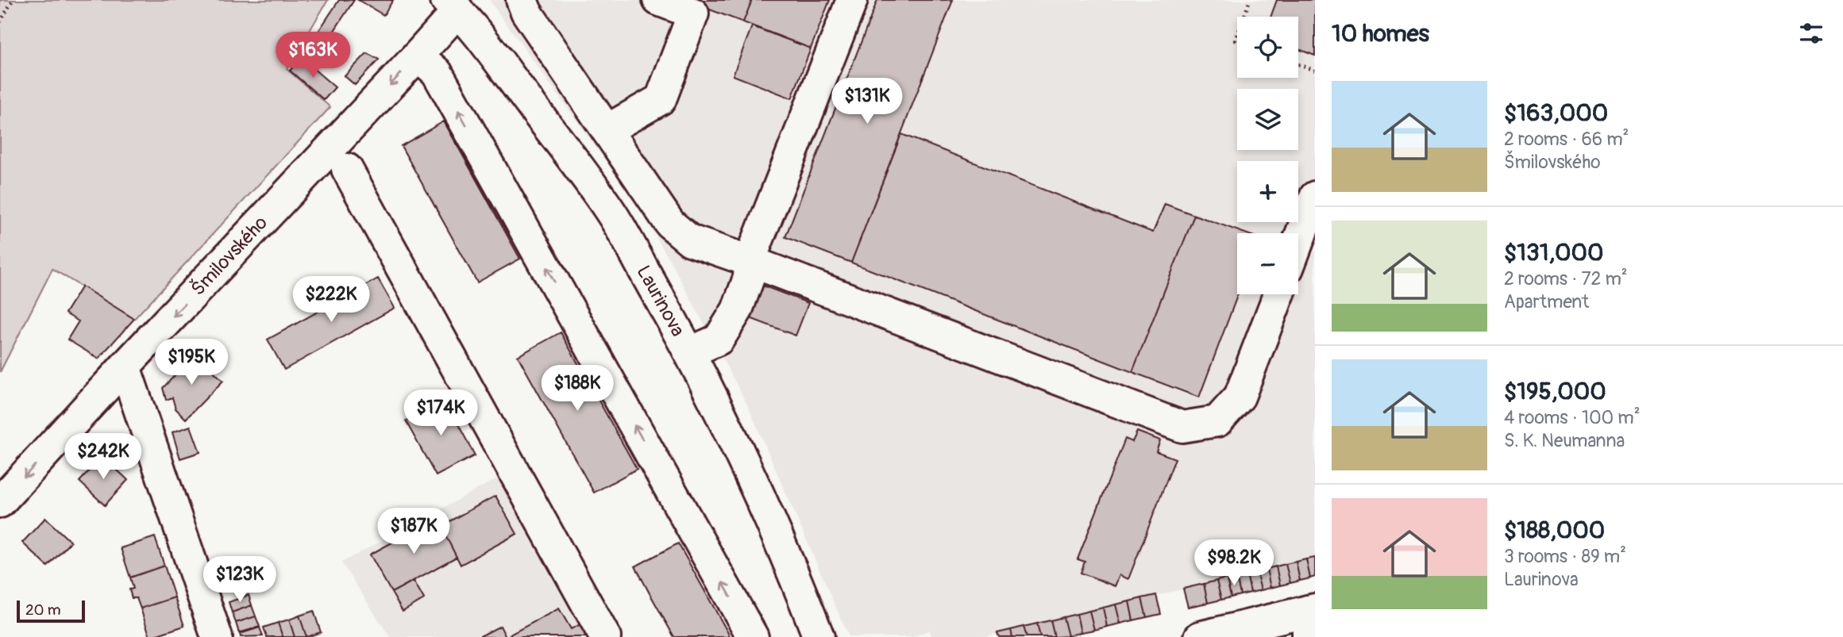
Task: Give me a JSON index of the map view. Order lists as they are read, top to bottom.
{
  "streets": {
    "street": ["Šmilovského", "Laurinova"]
  },
  "crossings": [
    ["Šmilovského", "Laurinova"]
  ],
  "one_way": ["Šmilovského"],
  "scale_bar": "20 m",
  "page": {
    "heading": "10 homes",
    "map_buttons": ["+", "−"],
    "price": [
      "$163K",
      "$131K",
      "$222K",
      "$195K",
      "$188K",
      "$174K",
      "$242K",
      "$187K",
      "$98.2K",
      "$123K"
    ],
    "list": [
      {
        "name": "$163,000",
        "note": "2 rooms · 66 m² · Šmilovského"
      },
      {
        "name": "$131,000",
        "note": "2 rooms · 72 m² · Apartment"
      },
      {
        "name": "$195,000",
        "note": "4 rooms · 100 m² · S. K. Neumanna"
      },
      {
        "name": "$188,000",
        "note": "3 rooms · 89 m² · Laurinova"
      }
    ],
    "scale": "20 m"
  }
}
